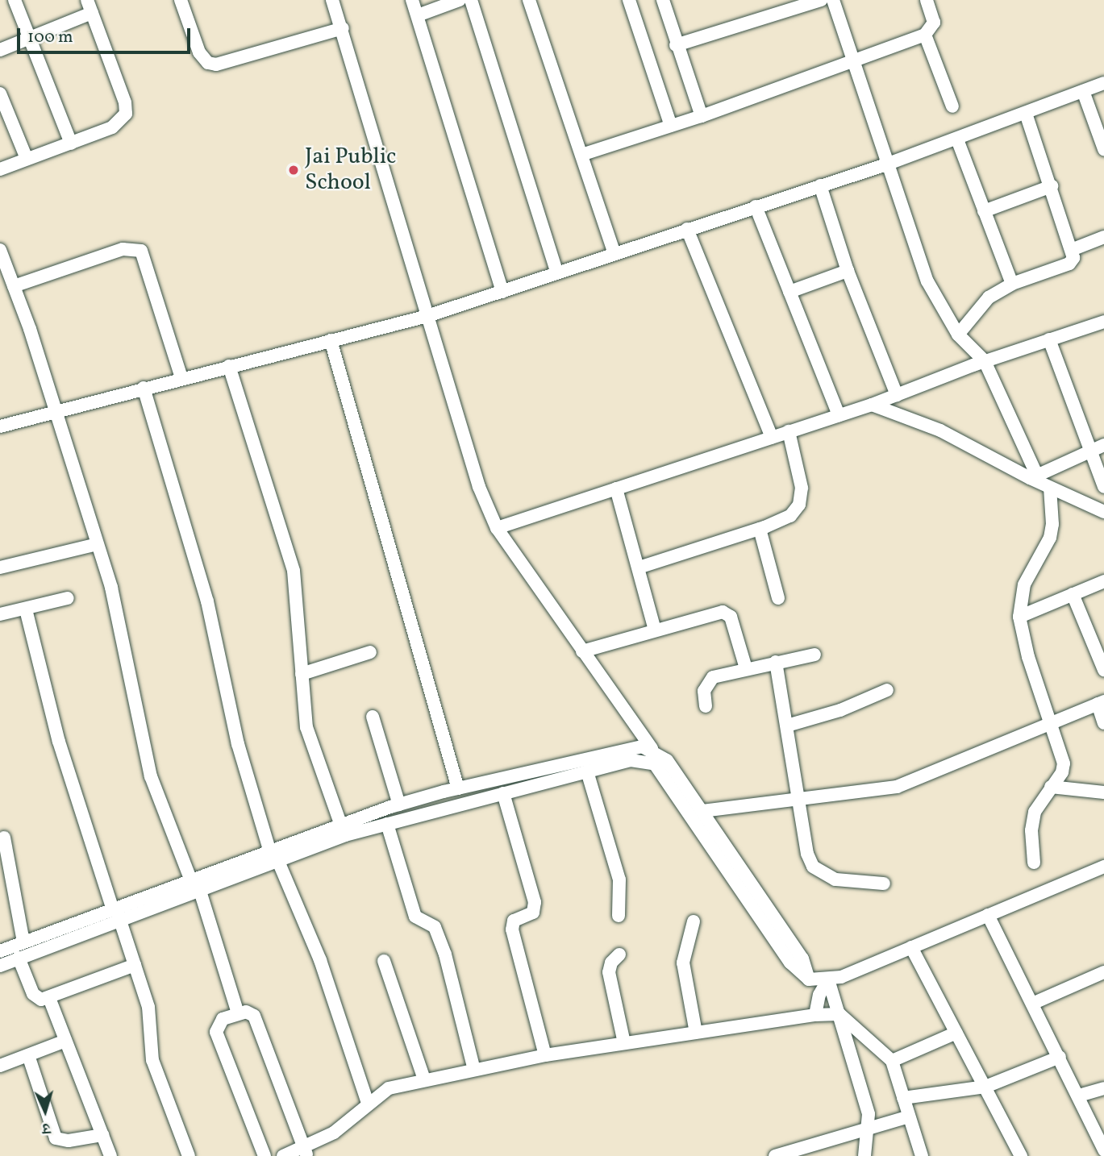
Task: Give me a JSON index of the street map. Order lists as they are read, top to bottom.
{
  "places": ["Jai Public School"],
  "scale_bar": "100 m",
  "north": "bottom"
}
